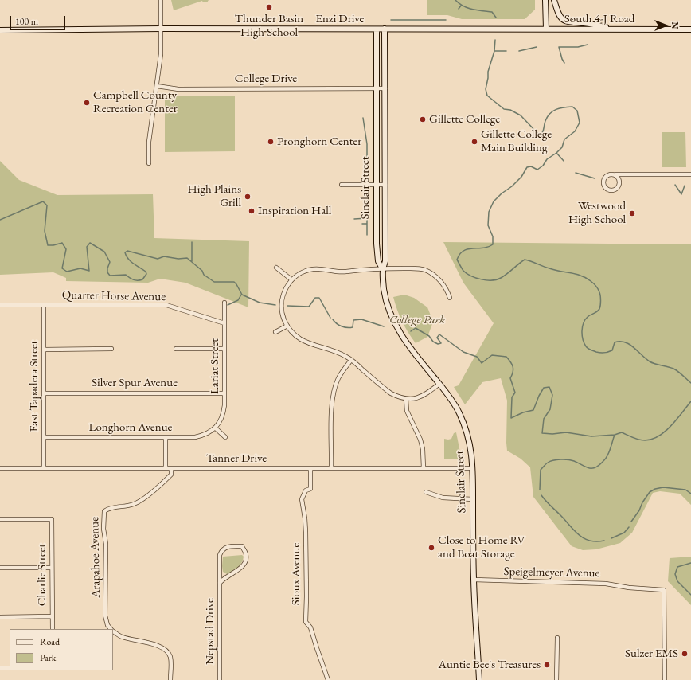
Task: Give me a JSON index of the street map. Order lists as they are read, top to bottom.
{
  "streets": {
    "street": [
      "Enzi Drive",
      "South 4-J Road",
      "College Drive",
      "Sinclair Street",
      "Quarter Horse Avenue",
      "Lariat Street",
      "Silver Spur Avenue",
      "East Tapadera Street",
      "Longhorn Avenue",
      "Tanner Drive",
      "Arapahoe Avenue",
      "Speigelmeyer Avenue",
      "Sioux Avenue",
      "Charlie Street",
      "Nepstad Drive"
    ]
  },
  "crossings": [
    ["Enzi Drive", "South 4-J Road"],
    ["Enzi Drive", "Sinclair Street"],
    ["College Drive", "Sinclair Street"],
    ["Sinclair Street", "Tanner Drive"],
    ["Sinclair Street", "Speigelmeyer Avenue"],
    ["Quarter Horse Avenue", "Lariat Street"],
    ["Quarter Horse Avenue", "East Tapadera Street"],
    ["Lariat Street", "Silver Spur Avenue"],
    ["Lariat Street", "Longhorn Avenue"],
    ["Silver Spur Avenue", "East Tapadera Street"],
    ["East Tapadera Street", "Longhorn Avenue"],
    ["East Tapadera Street", "Tanner Drive"],
    ["Tanner Drive", "Arapahoe Avenue"],
    ["Tanner Drive", "Sioux Avenue"]
  ],
  "parks": ["College Park"],
  "places": [
    "Thunder Basin High School",
    "Campbell County Recreation Center",
    "Gillette College",
    "Pronghorn Center",
    "Gillette College Main Building",
    "High Plains Grill",
    "Inspiration Hall",
    "Westwood High School",
    "Close to Home RV and Boat Storage",
    "Sulzer EMS",
    "Auntie Bee's Treasures"
  ],
  "legend": ["Road", "Park"],
  "scale_bar": "100 m",
  "north": "right"
}
